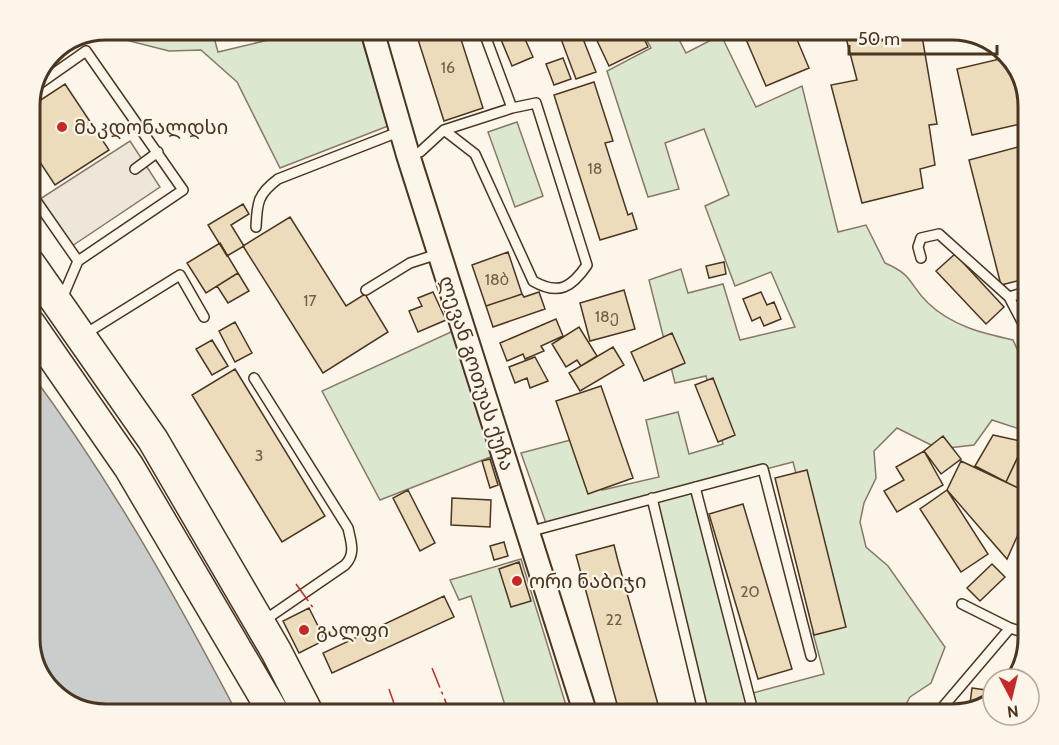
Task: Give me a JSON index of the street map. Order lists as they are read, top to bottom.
{
  "streets": {
    "street": ["ლევან გოთუას ქუჩა"]
  },
  "places": ["მაკდონალდსი", "ორი ნაბიჯი", "გალფი"],
  "house_numbers": [
    "16",
    "18",
    "18ბ",
    "17",
    "18ე",
    "3",
    "20",
    "22"
  ],
  "scale_bar": "50 m",
  "north": "bottom"
}
